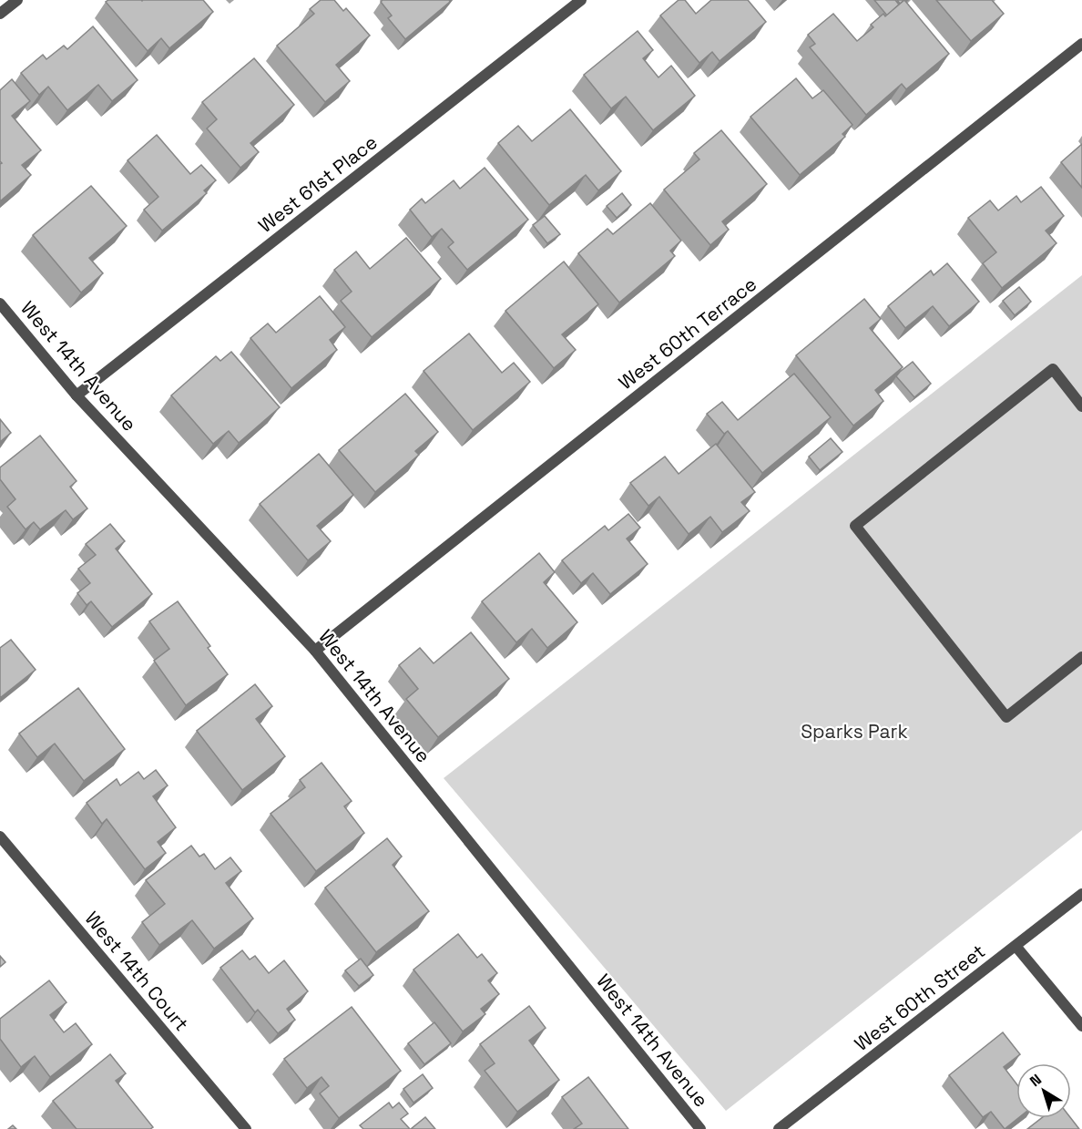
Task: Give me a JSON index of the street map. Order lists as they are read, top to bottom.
{
  "streets": {
    "street": [
      "West 61st Place",
      "West 60th Terrace",
      "West 14th Avenue",
      "West 14th Court",
      "West 60th Street"
    ]
  },
  "crossings": [
    ["West 61st Place", "West 14th Avenue"],
    ["West 60th Terrace", "West 14th Avenue"]
  ],
  "parks": ["Sparks Park"],
  "north": "top left"
}
